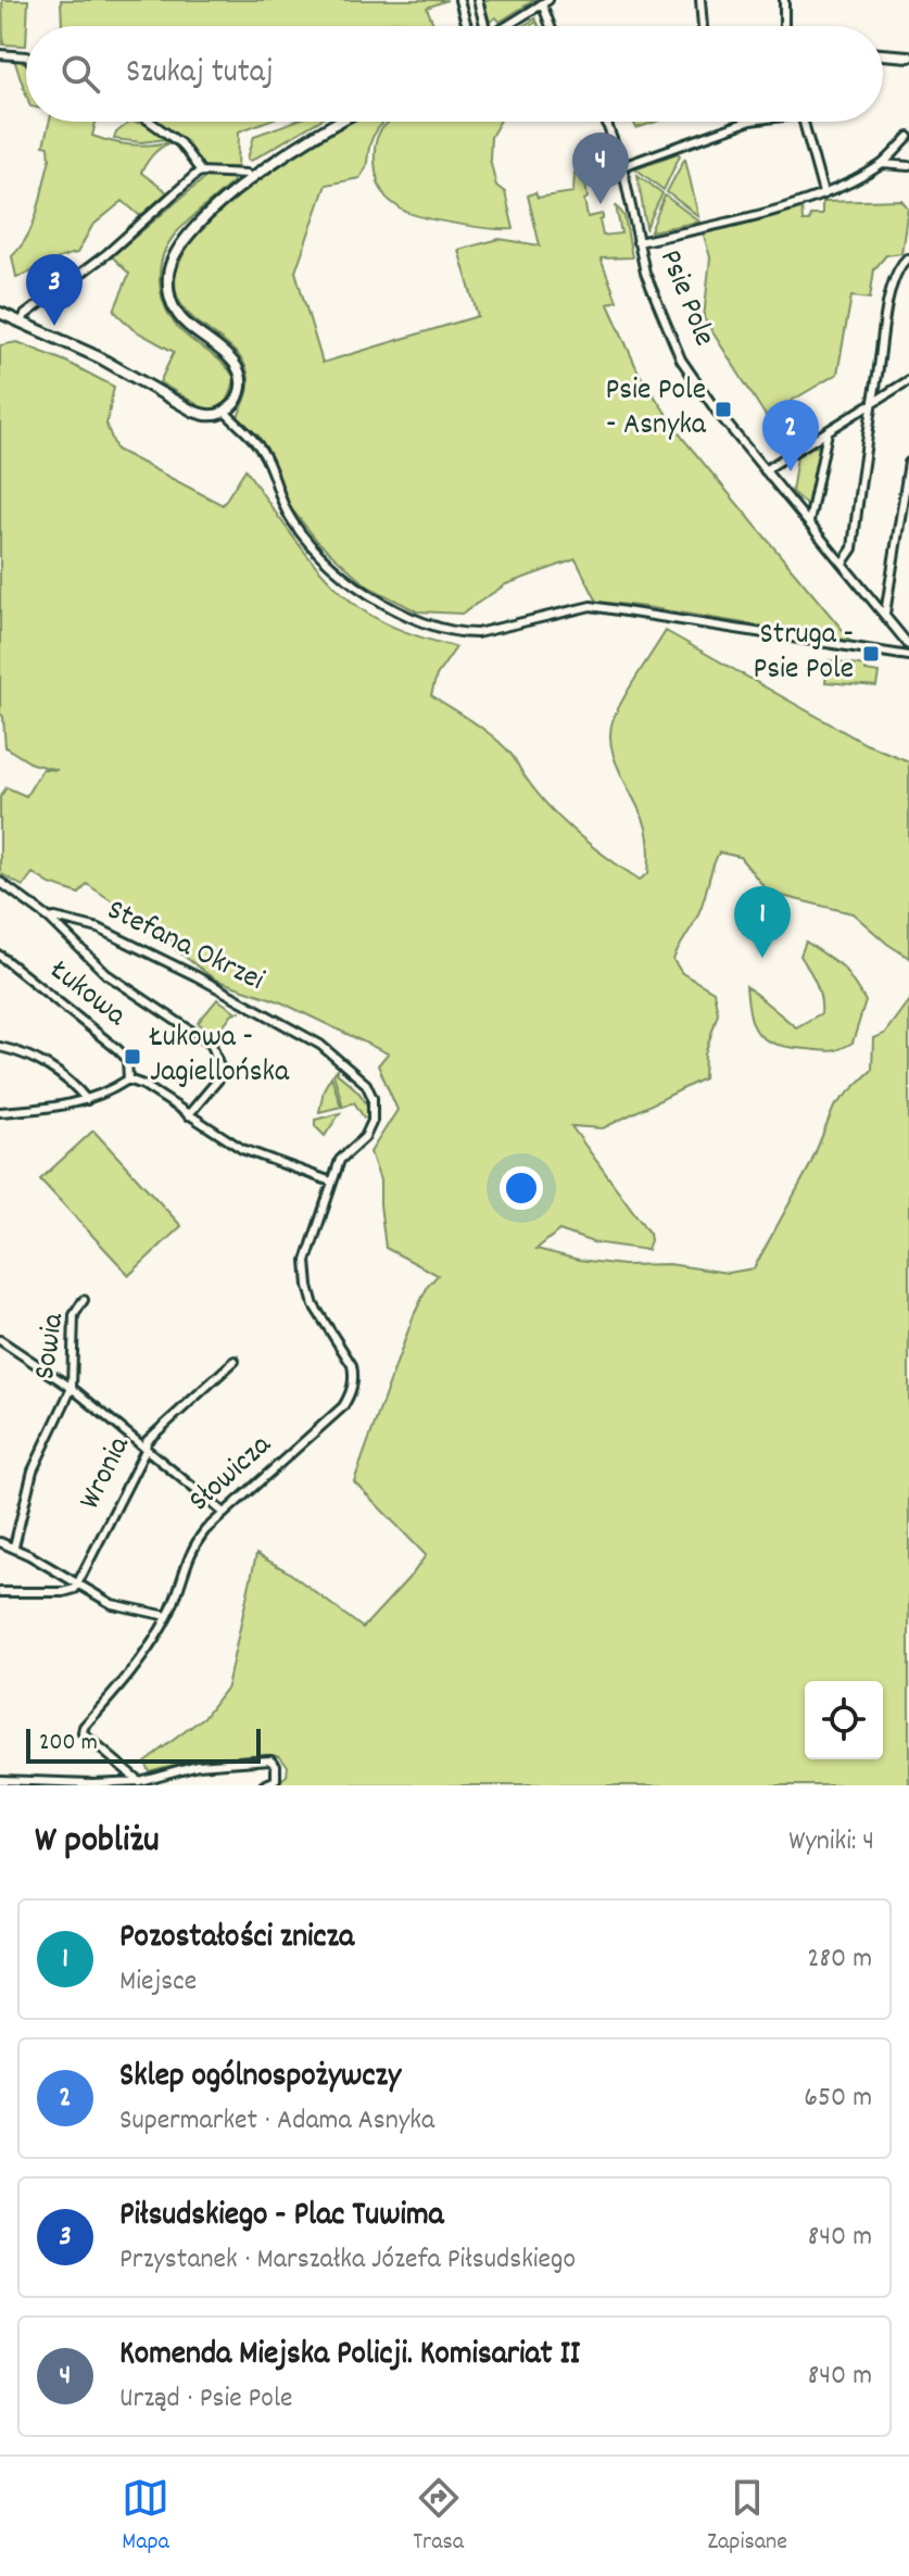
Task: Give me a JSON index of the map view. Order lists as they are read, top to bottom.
{
  "streets": {
    "street": [
      "Psie Pole",
      "Stefana Okrzei",
      "Łukowa",
      "Sowia",
      "Wronia",
      "Słowicza"
    ]
  },
  "crossings": [
    ["Stefana Okrzei", "Słowicza"]
  ],
  "places": {
    "transit": ["Psie Pole - Asnyka", "Struga - Psie Pole", "Łukowa - Jagiellońska"]
  },
  "scale_bar": "200 m",
  "page": {
    "search": "Szukaj tutaj",
    "pins": [
      "4",
      "3",
      "2",
      "1"
    ],
    "scale": "200 m",
    "heading": ["W pobliżu", "Wyniki: 4"],
    "list": [
      {
        "mark": "1",
        "name": "Pozostałości znicza",
        "note": "Miejsce",
        "value": "280 m"
      },
      {
        "mark": "2",
        "name": "Sklep ogólnospożywczy",
        "note": "Supermarket · Adama Asnyka",
        "value": "650 m"
      },
      {
        "mark": "3",
        "name": "Piłsudskiego - Plac Tuwima",
        "note": "Przystanek · Marszałka Józefa Piłsudskiego",
        "value": "840 m"
      },
      {
        "mark": "4",
        "name": "Komenda Miejska Policji. Komisariat II",
        "note": "Urząd · Psie Pole",
        "value": "840 m"
      }
    ],
    "nav": ["Mapa", "Trasa", "Zapisane"]
  }
}
